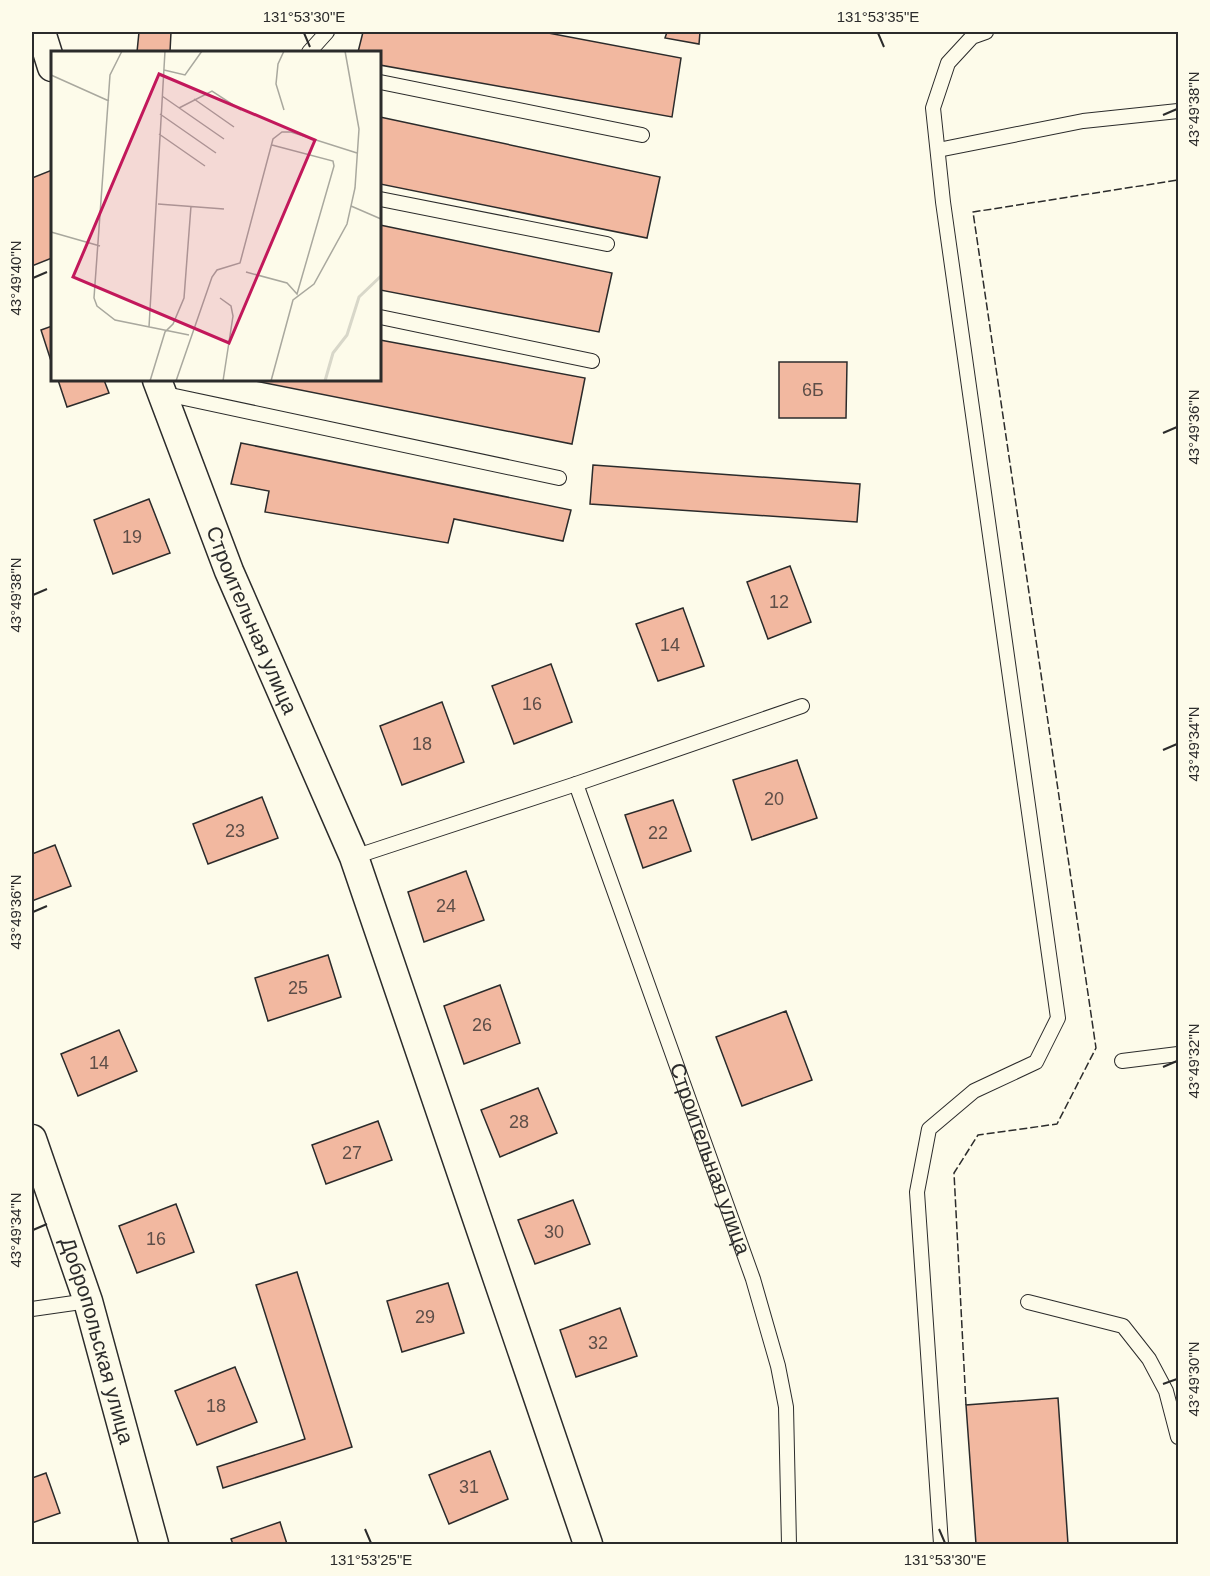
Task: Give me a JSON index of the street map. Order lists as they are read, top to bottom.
{
  "streets": {
    "street": ["Строительная улица", "Добропольская улица"]
  },
  "house_numbers": [
    "6Б",
    "19",
    "12",
    "14",
    "16",
    "18",
    "20",
    "23",
    "22",
    "24",
    "25",
    "26",
    "14",
    "28",
    "27",
    "30",
    "16",
    "29",
    "32",
    "18",
    "31"
  ],
  "coordinates": [
    "131°53'30\"E",
    "131°53'35\"E",
    "43°49'38\"N",
    "43°49'40\"N",
    "43°49'36\"N",
    "43°49'34\"N",
    "43°49'32\"N",
    "43°49'30\"N",
    "131°53'25\"E"
  ]
}
